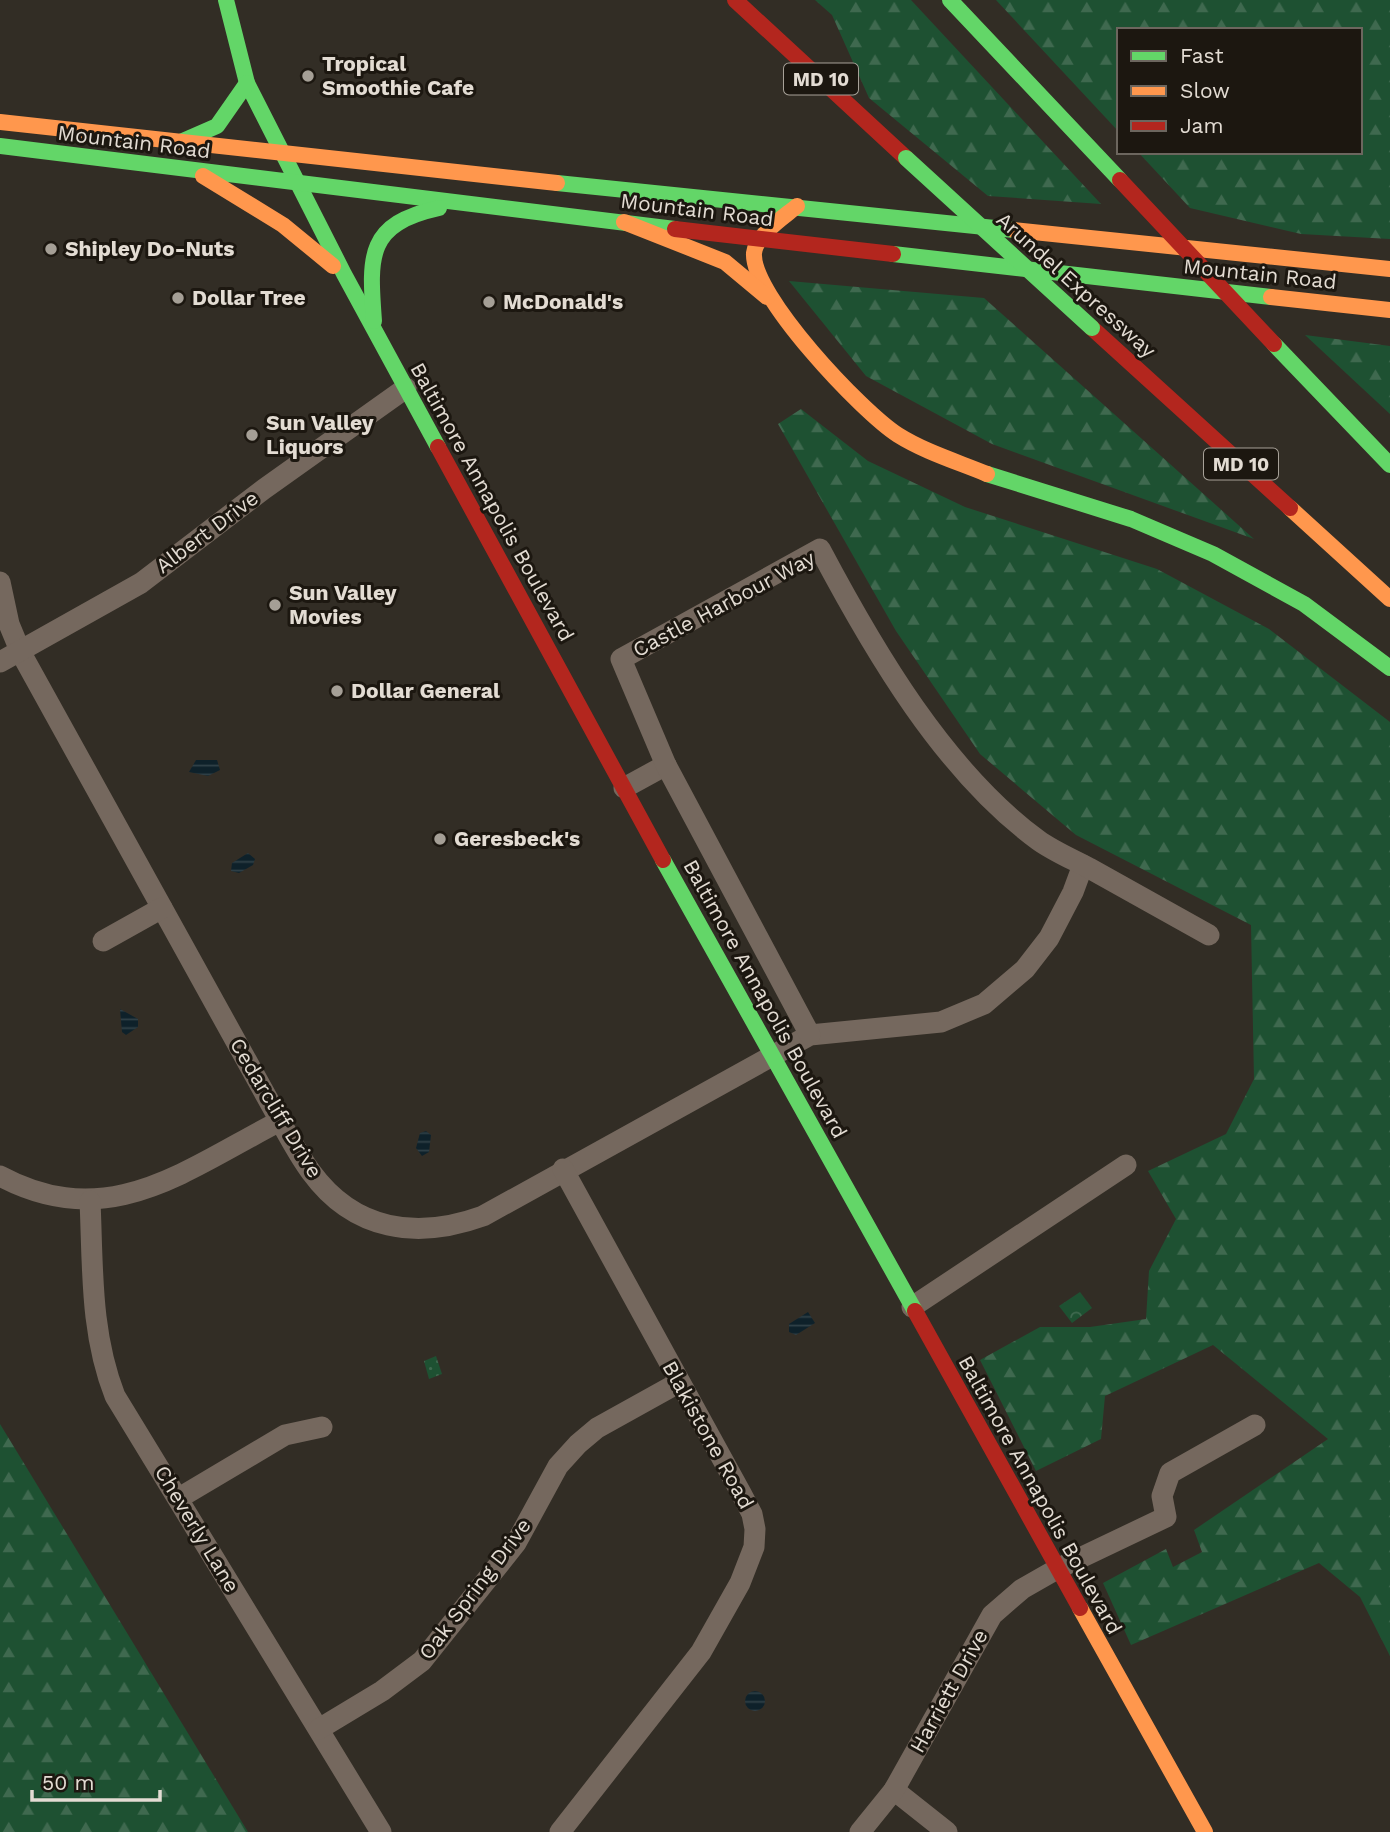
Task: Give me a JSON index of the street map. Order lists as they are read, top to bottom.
{
  "streets": {
    "main road": [
      "MD 10",
      "Mountain Road",
      "Arundel Expressway",
      "Baltimore Annapolis Boulevard"
    ],
    "street": [
      "Albert Drive",
      "Castle Harbour Way",
      "Cedarcliff Drive",
      "Blakistone Road",
      "Cheverly Lane",
      "Oak Spring Drive",
      "Harriett Drive"
    ]
  },
  "crossings": [
    ["Mountain Road", "Baltimore Annapolis Boulevard"],
    ["Baltimore Annapolis Boulevard", "Albert Drive"],
    ["Baltimore Annapolis Boulevard", "Cedarcliff Drive"],
    ["Baltimore Annapolis Boulevard", "Harriett Drive"],
    ["Albert Drive", "Cedarcliff Drive"],
    ["Cedarcliff Drive", "Blakistone Road"],
    ["Blakistone Road", "Oak Spring Drive"],
    ["Cheverly Lane", "Oak Spring Drive"]
  ],
  "places": [
    "Tropical Smoothie Cafe",
    "Shipley Do-Nuts",
    "Dollar Tree",
    "McDonald's",
    "Sun Valley Liquors",
    "Sun Valley Movies",
    "Dollar General",
    "Geresbeck's"
  ],
  "legend": ["Fast", "Slow", "Jam"],
  "scale_bar": "50 m"
}
